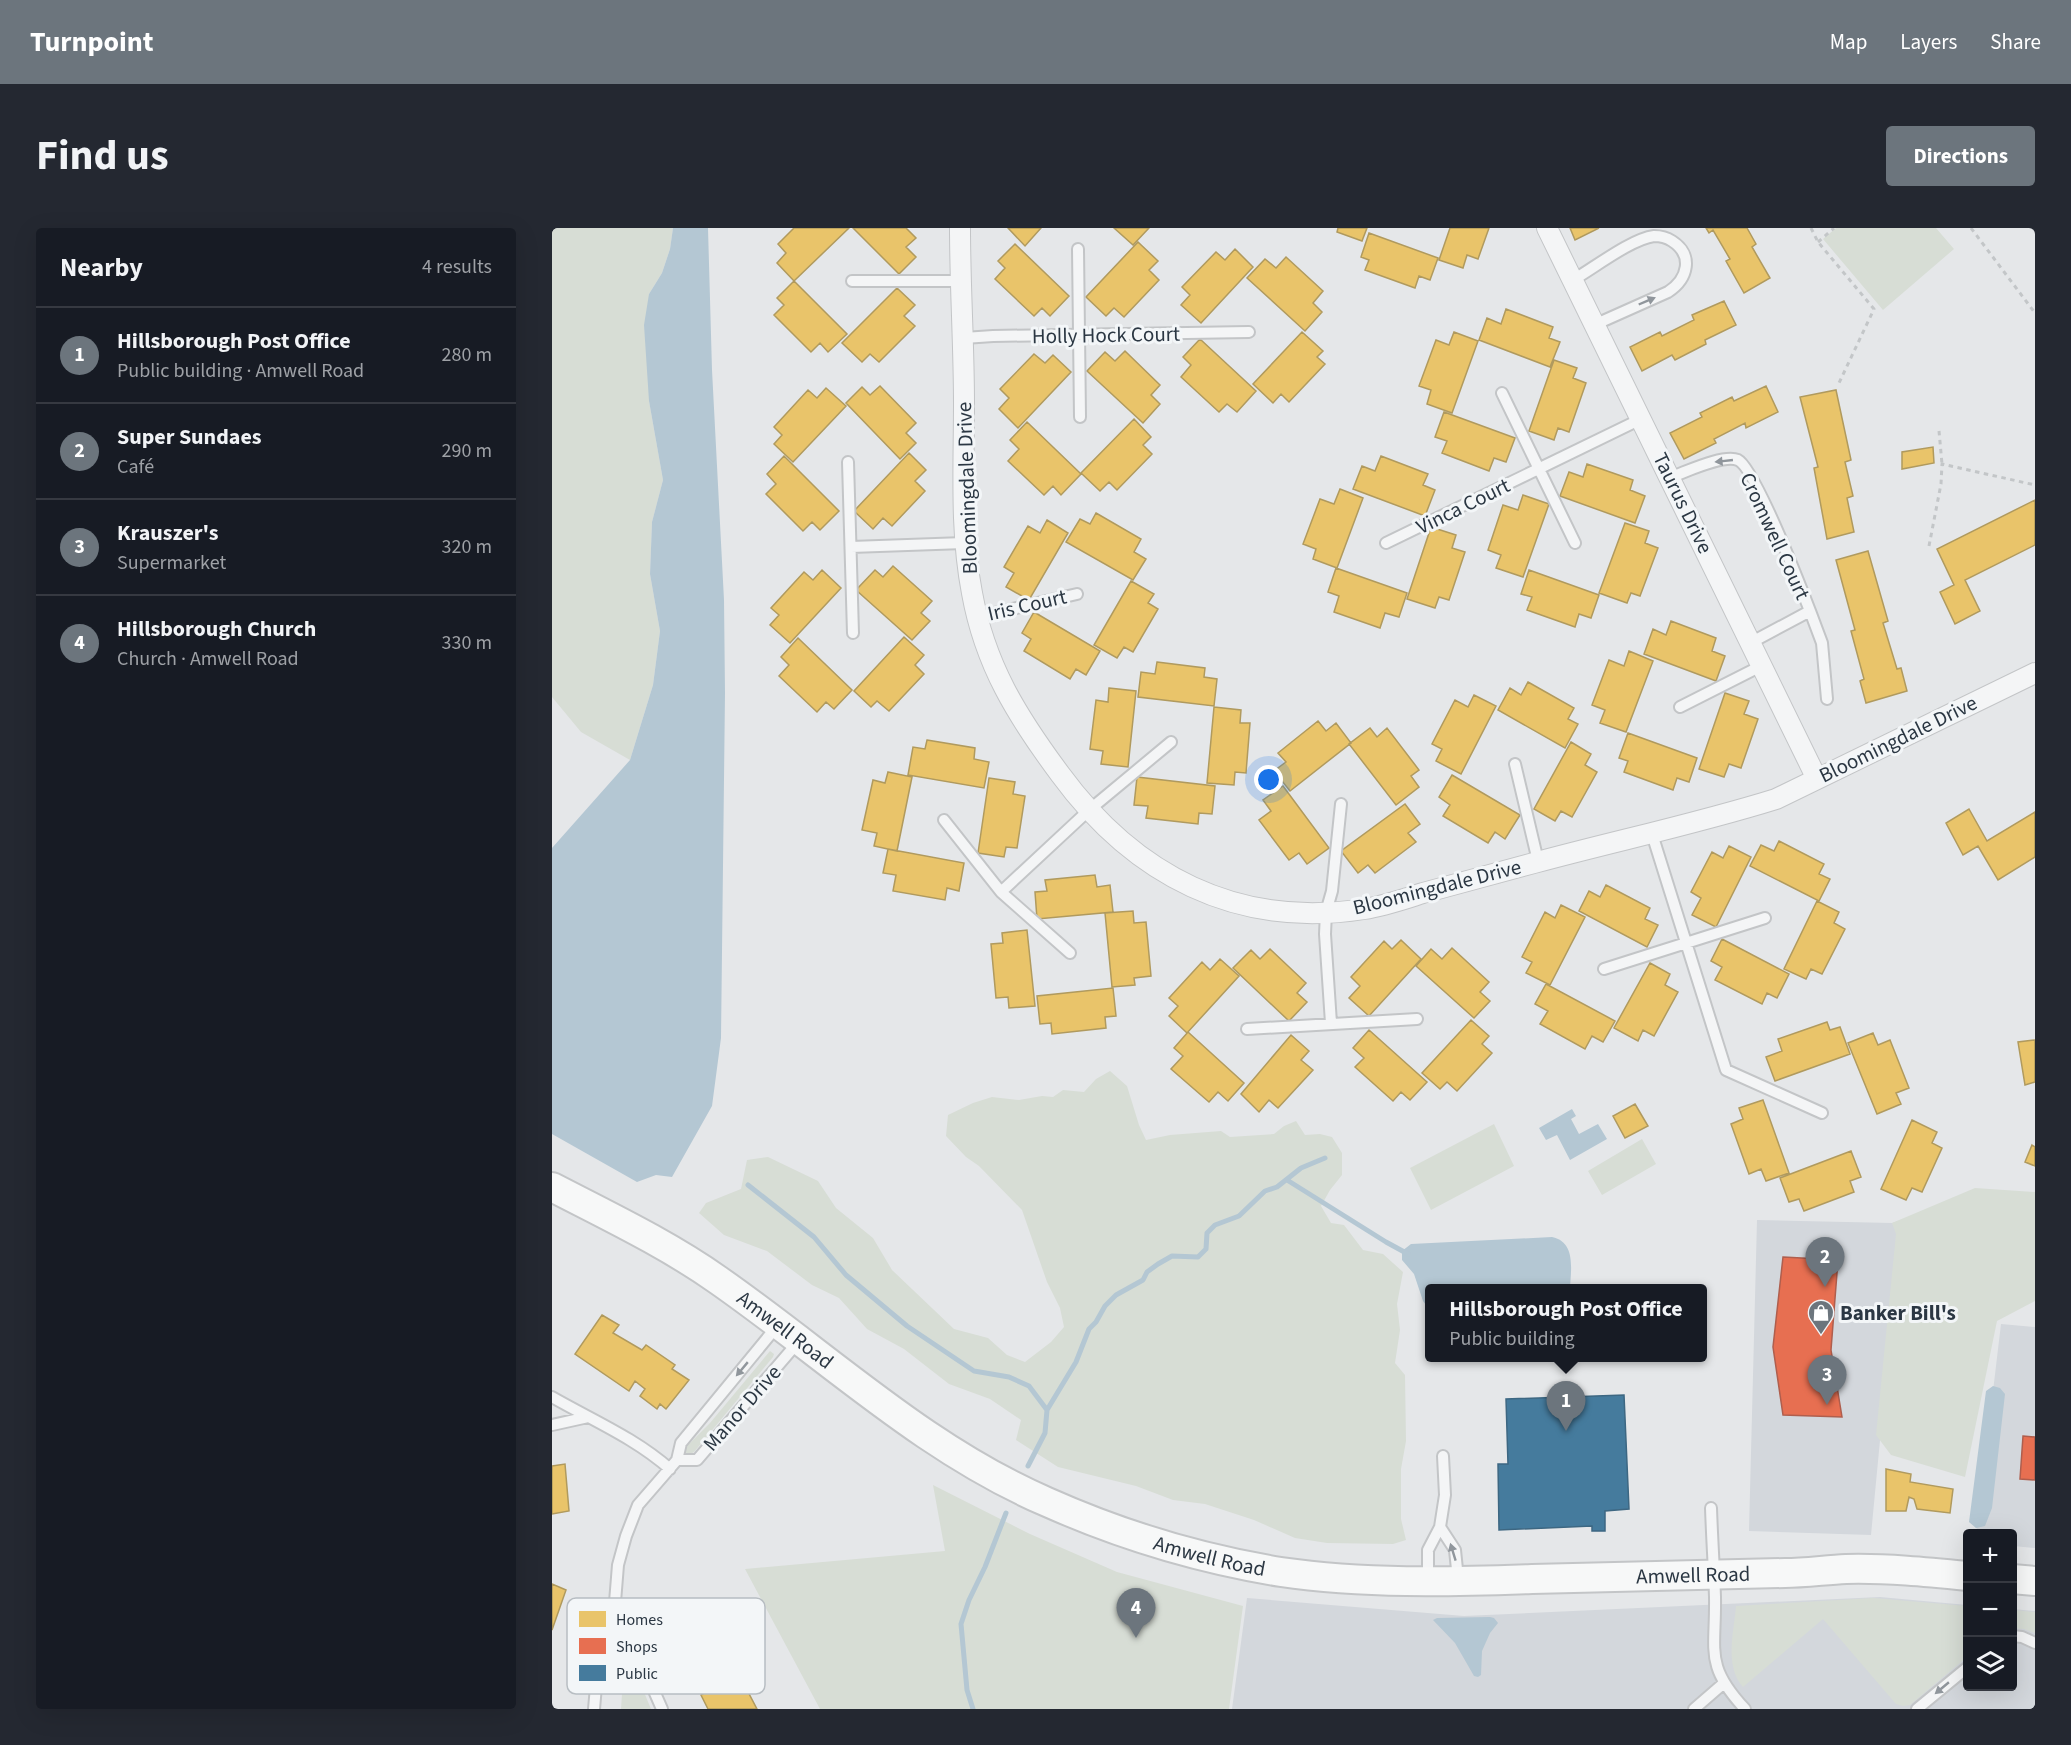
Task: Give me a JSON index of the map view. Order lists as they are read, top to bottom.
{
  "streets": {
    "main road": ["Amwell Road"],
    "street": ["Bloomingdale Drive", "Taurus Drive"],
    "lane": [
      "Holly Hock Court",
      "Vinca Court",
      "Cromwell Court",
      "Iris Court",
      "Manor Drive"
    ]
  },
  "crossings": [
    ["Holly Hock Court", "Bloomingdale Drive"],
    ["Bloomingdale Drive", "Taurus Drive"],
    ["Bloomingdale Drive", "Iris Court"],
    ["Taurus Drive", "Vinca Court"],
    ["Taurus Drive", "Cromwell Court"],
    ["Amwell Road", "Manor Drive"]
  ],
  "one_way": ["Cromwell Court"],
  "places": {
    "shop": ["Banker Bill's"]
  },
  "legend": ["Homes", "Shops", "Public"],
  "page": {
    "header": "Turnpoint",
    "nav": ["Map", "Layers", "Share"],
    "title": "Find us",
    "buttons": "Directions",
    "heading": ["Nearby", "4 results"],
    "list": [
      {
        "mark": "1",
        "name": "Hillsborough Post Office",
        "note": "Public building · Amwell Road",
        "value": "280 m"
      },
      {
        "mark": "2",
        "name": "Super Sundaes",
        "note": "Café",
        "value": "290 m"
      },
      {
        "mark": "3",
        "name": "Krauszer's",
        "note": "Supermarket",
        "value": "320 m"
      },
      {
        "mark": "4",
        "name": "Hillsborough Church",
        "note": "Church · Amwell Road",
        "value": "330 m"
      }
    ],
    "pins": [
      "2",
      "3",
      "1",
      "4"
    ],
    "popup": ["Hillsborough Post Office", "Public building"],
    "map_buttons": ["+", "−"]
  }
}
